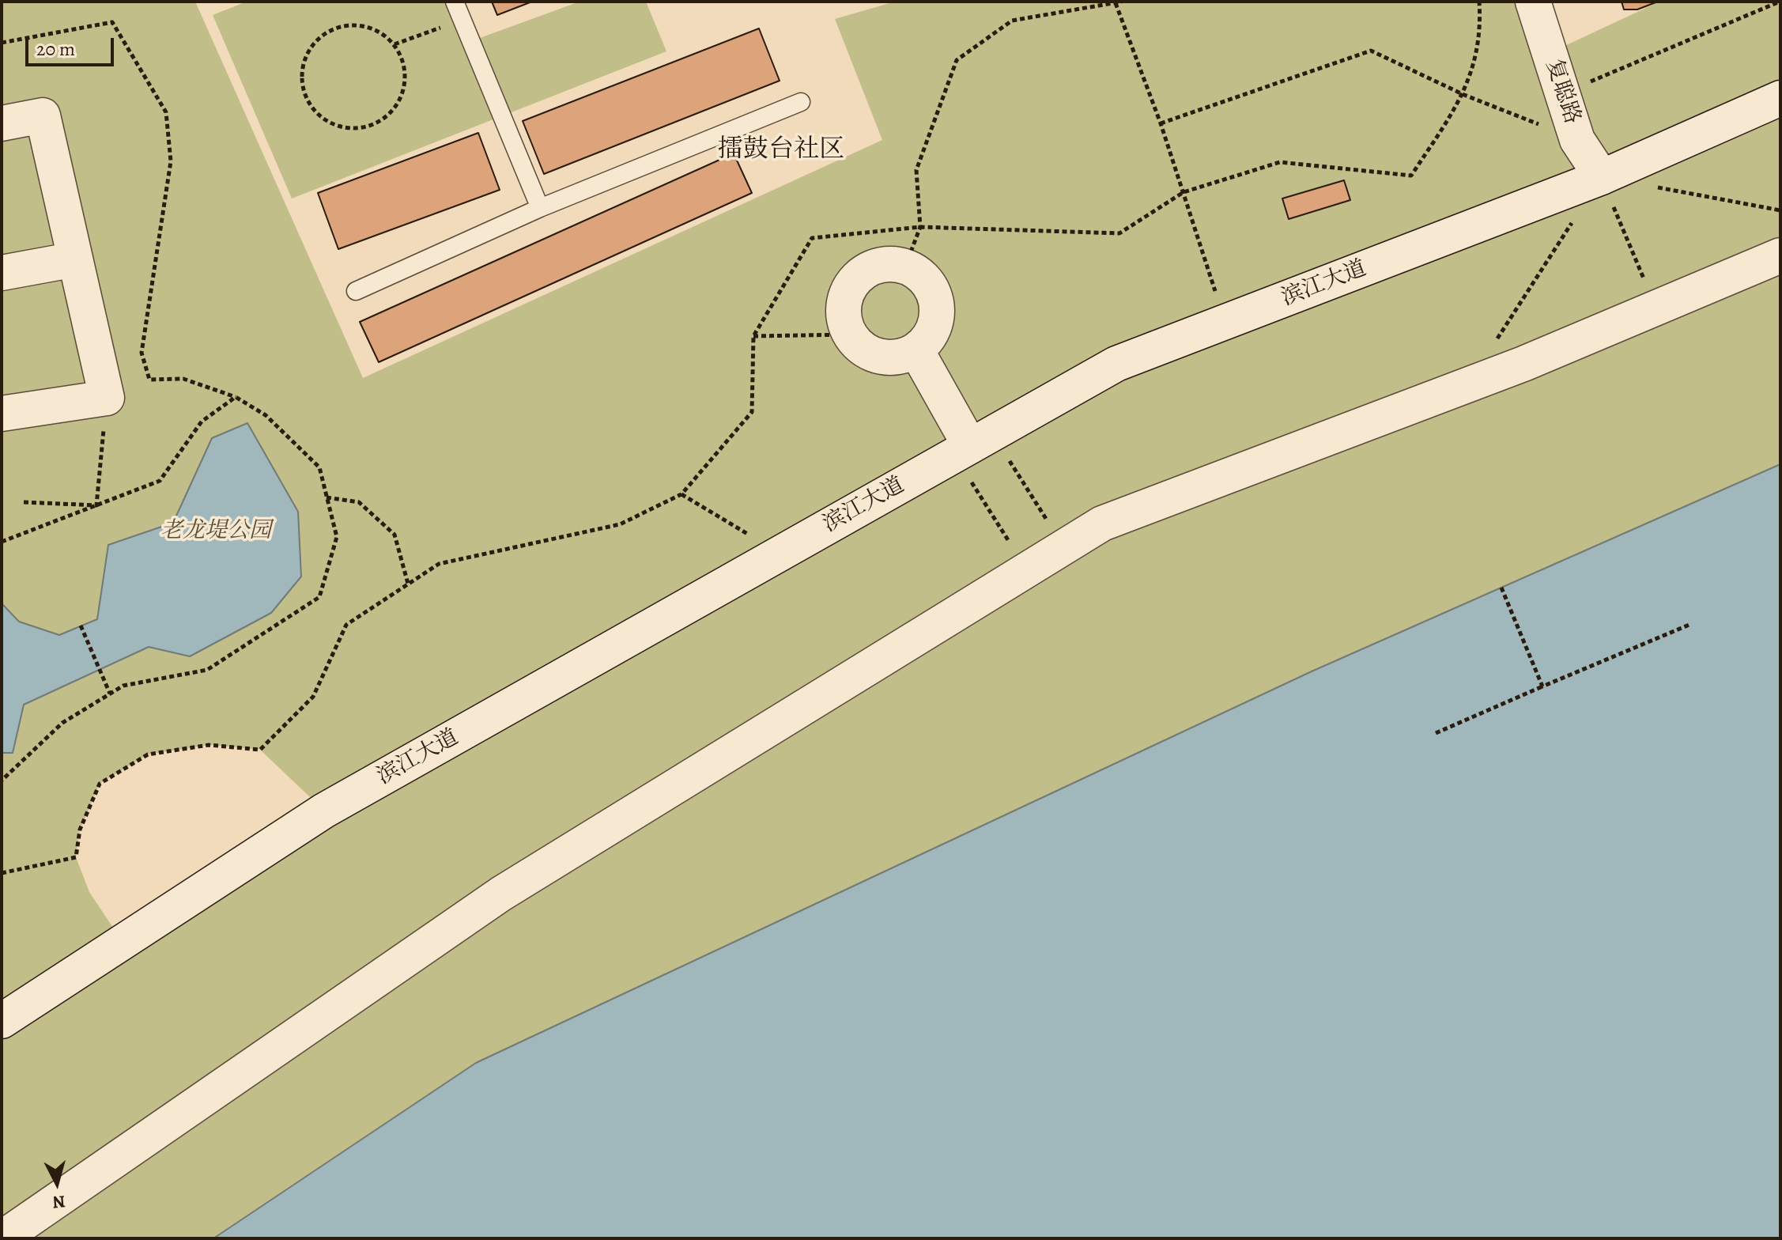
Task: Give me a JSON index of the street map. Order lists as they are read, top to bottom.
{
  "streets": {
    "street": ["复聪路", "滨江大道"]
  },
  "crossings": [
    ["复聪路", "滨江大道"]
  ],
  "districts": ["擂鼓台社区"],
  "parks": ["老龙堤公园"],
  "scale_bar": "20 m",
  "north": "bottom"
}
